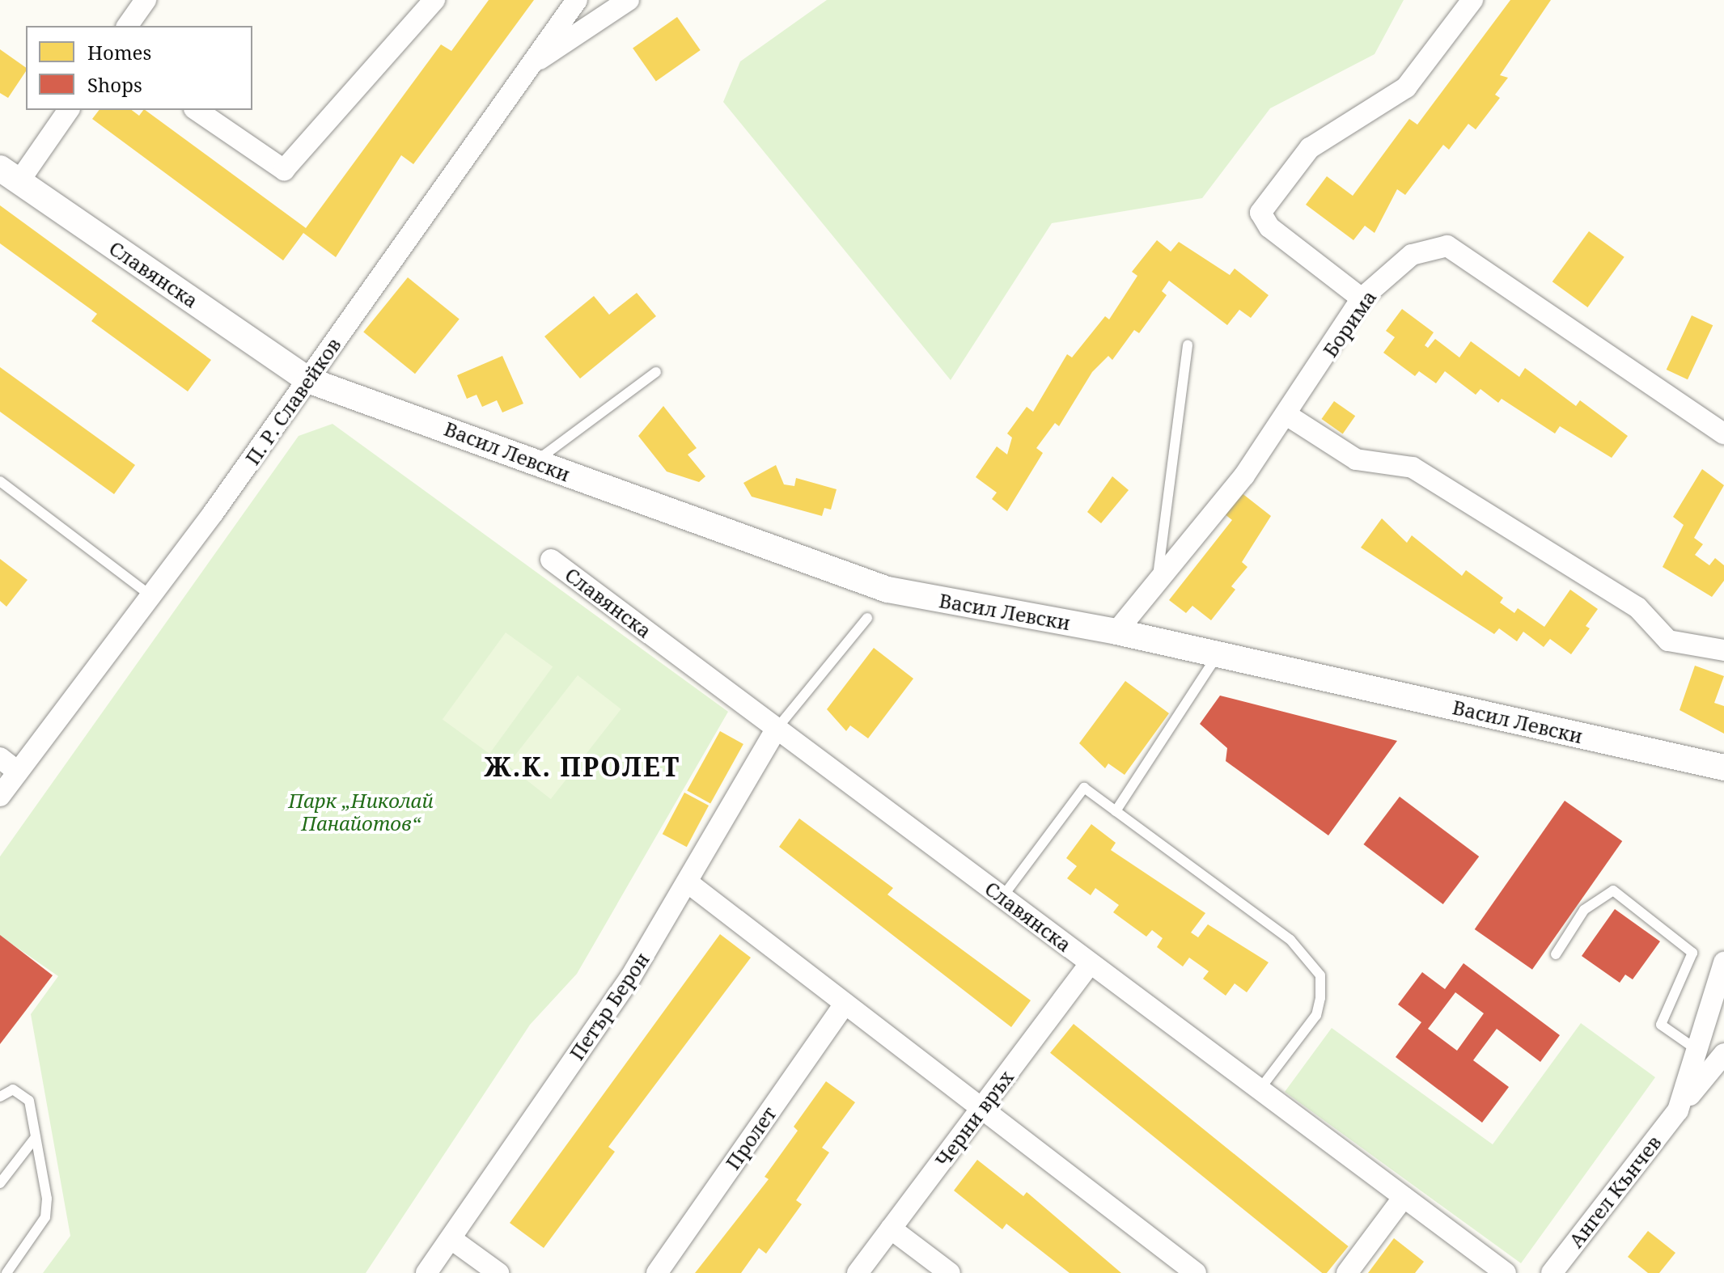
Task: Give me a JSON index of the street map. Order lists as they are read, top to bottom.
{
  "streets": {
    "street": [
      "Славянска",
      "Борима",
      "П. Р. Славейков",
      "Васил Левски",
      "Петър Берон",
      "Черни връх",
      "Пролет",
      "Ангел Кънчев"
    ]
  },
  "crossings": [
    ["Славянска", "П. Р. Славейков"],
    ["Славянска", "Васил Левски"],
    ["Славянска", "Петър Берон"],
    ["Славянска", "Черни връх"],
    ["Борима", "Васил Левски"],
    ["П. Р. Славейков", "Васил Левски"]
  ],
  "districts": ["Ж.К. ПРОЛЕТ"],
  "parks": ["Парк „Николай Панайотов“"],
  "legend": ["Homes", "Shops"]
}
